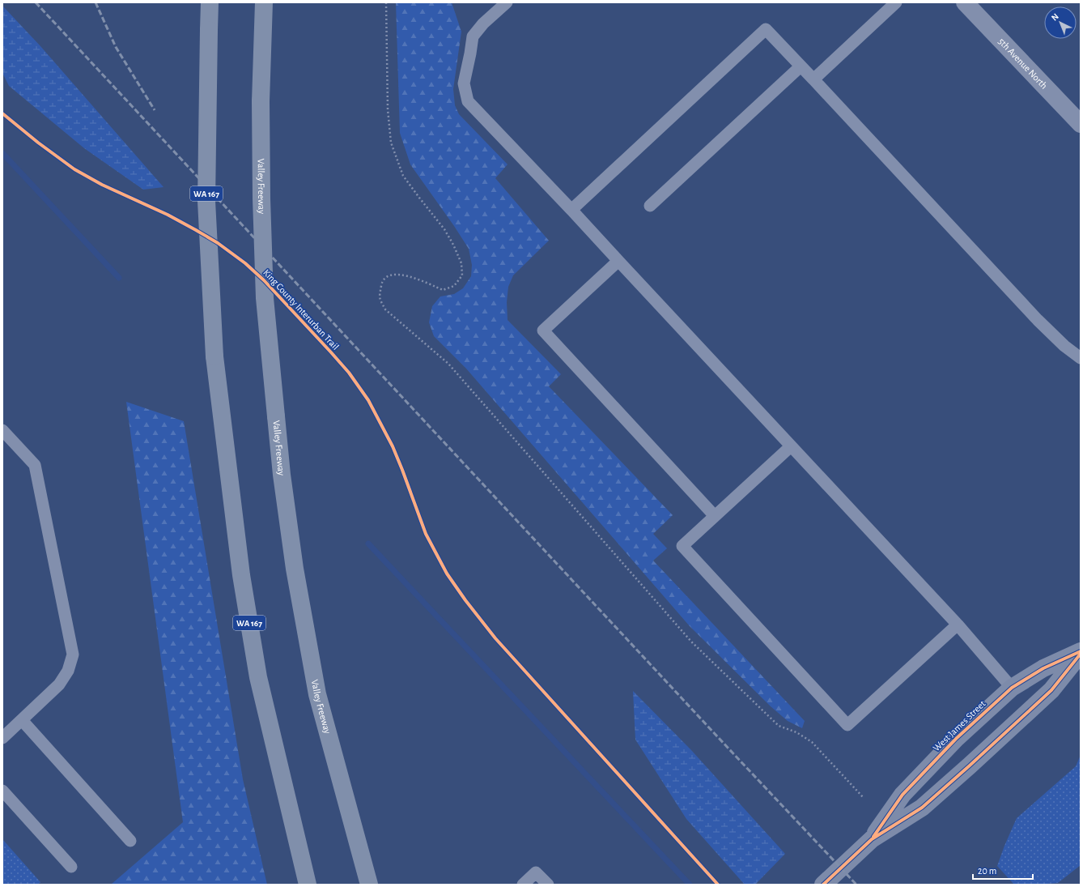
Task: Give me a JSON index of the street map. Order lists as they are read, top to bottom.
{
  "streets": {
    "highway": ["Valley Freeway", "WA 167"],
    "main road": ["West James Street"],
    "street": ["5th Avenue North"],
    "cycle path": ["King County Interurban Trail"]
  },
  "scale_bar": "20 m",
  "north": "top left"
}
